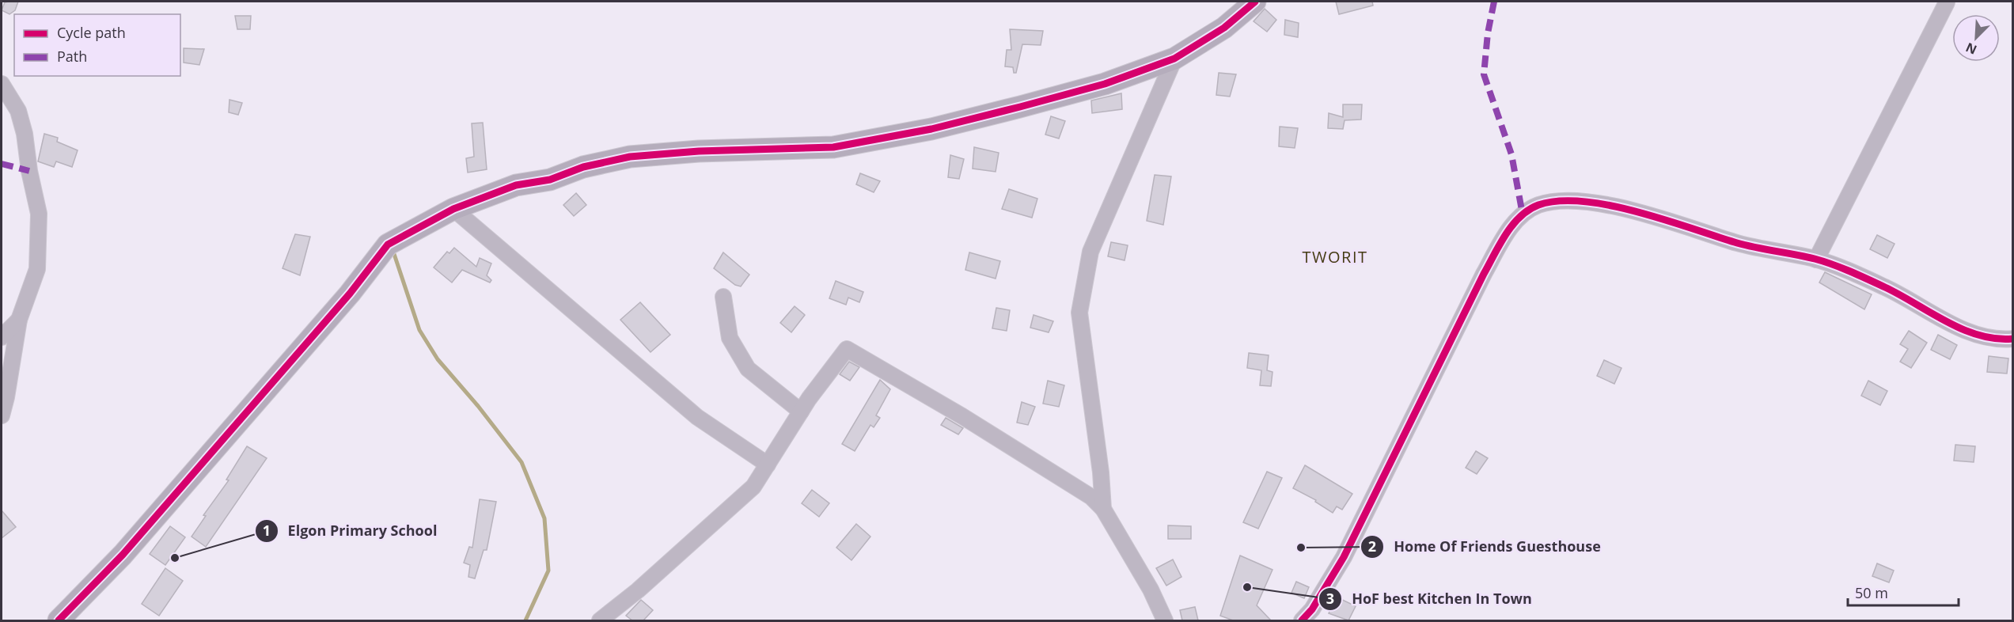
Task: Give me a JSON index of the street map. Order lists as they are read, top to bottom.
{
  "districts": ["TWORIT"],
  "places": ["Home Of Friends Guesthouse", "Elgon Primary School", "HoF best Kitchen In Town"],
  "legend": ["Cycle path", "Path"],
  "scale_bar": "50 m",
  "north": "bottom left"
}
